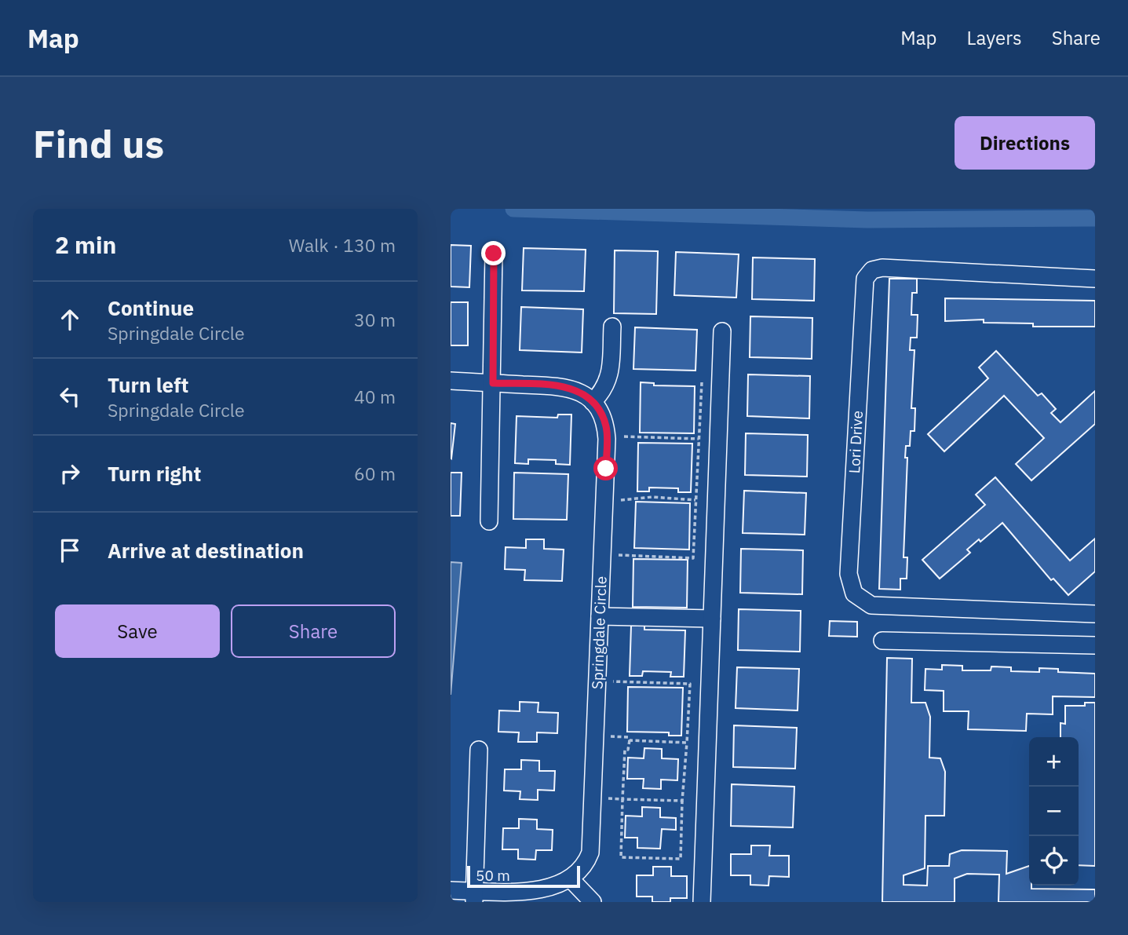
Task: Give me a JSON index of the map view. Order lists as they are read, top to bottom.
{
  "streets": {
    "street": ["Lori Drive", "Springdale Circle"]
  },
  "scale_bar": "50 m",
  "page": {
    "header": "Map",
    "nav": ["Map", "Layers", "Share"],
    "buttons": [
      "Directions",
      ["Save", "Share"]
    ],
    "title": "Find us",
    "heading": ["2 min", "Walk · 130 m"],
    "list": [
      ["Continue", "Springdale Circle", "30 m"],
      ["Turn left", "Springdale Circle", "40 m"],
      ["Turn right", "60 m"],
      "Arrive at destination"
    ],
    "map_buttons": ["+", "−"],
    "scale": "50 m"
  }
}
